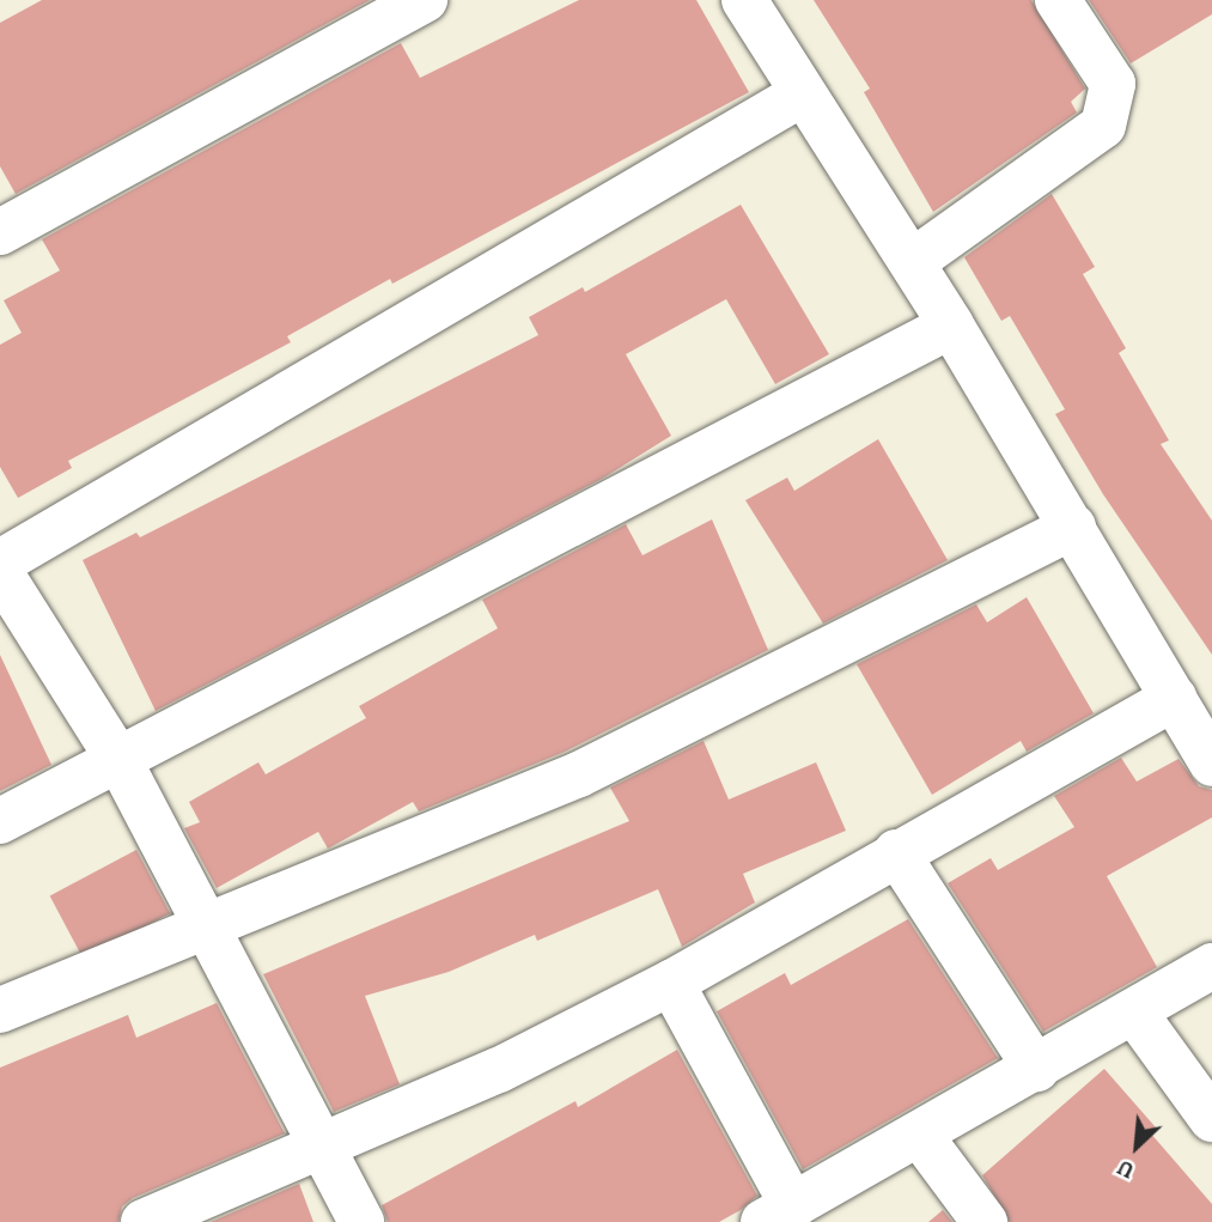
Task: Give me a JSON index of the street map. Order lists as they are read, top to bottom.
{
  "north": "bottom left"
}
